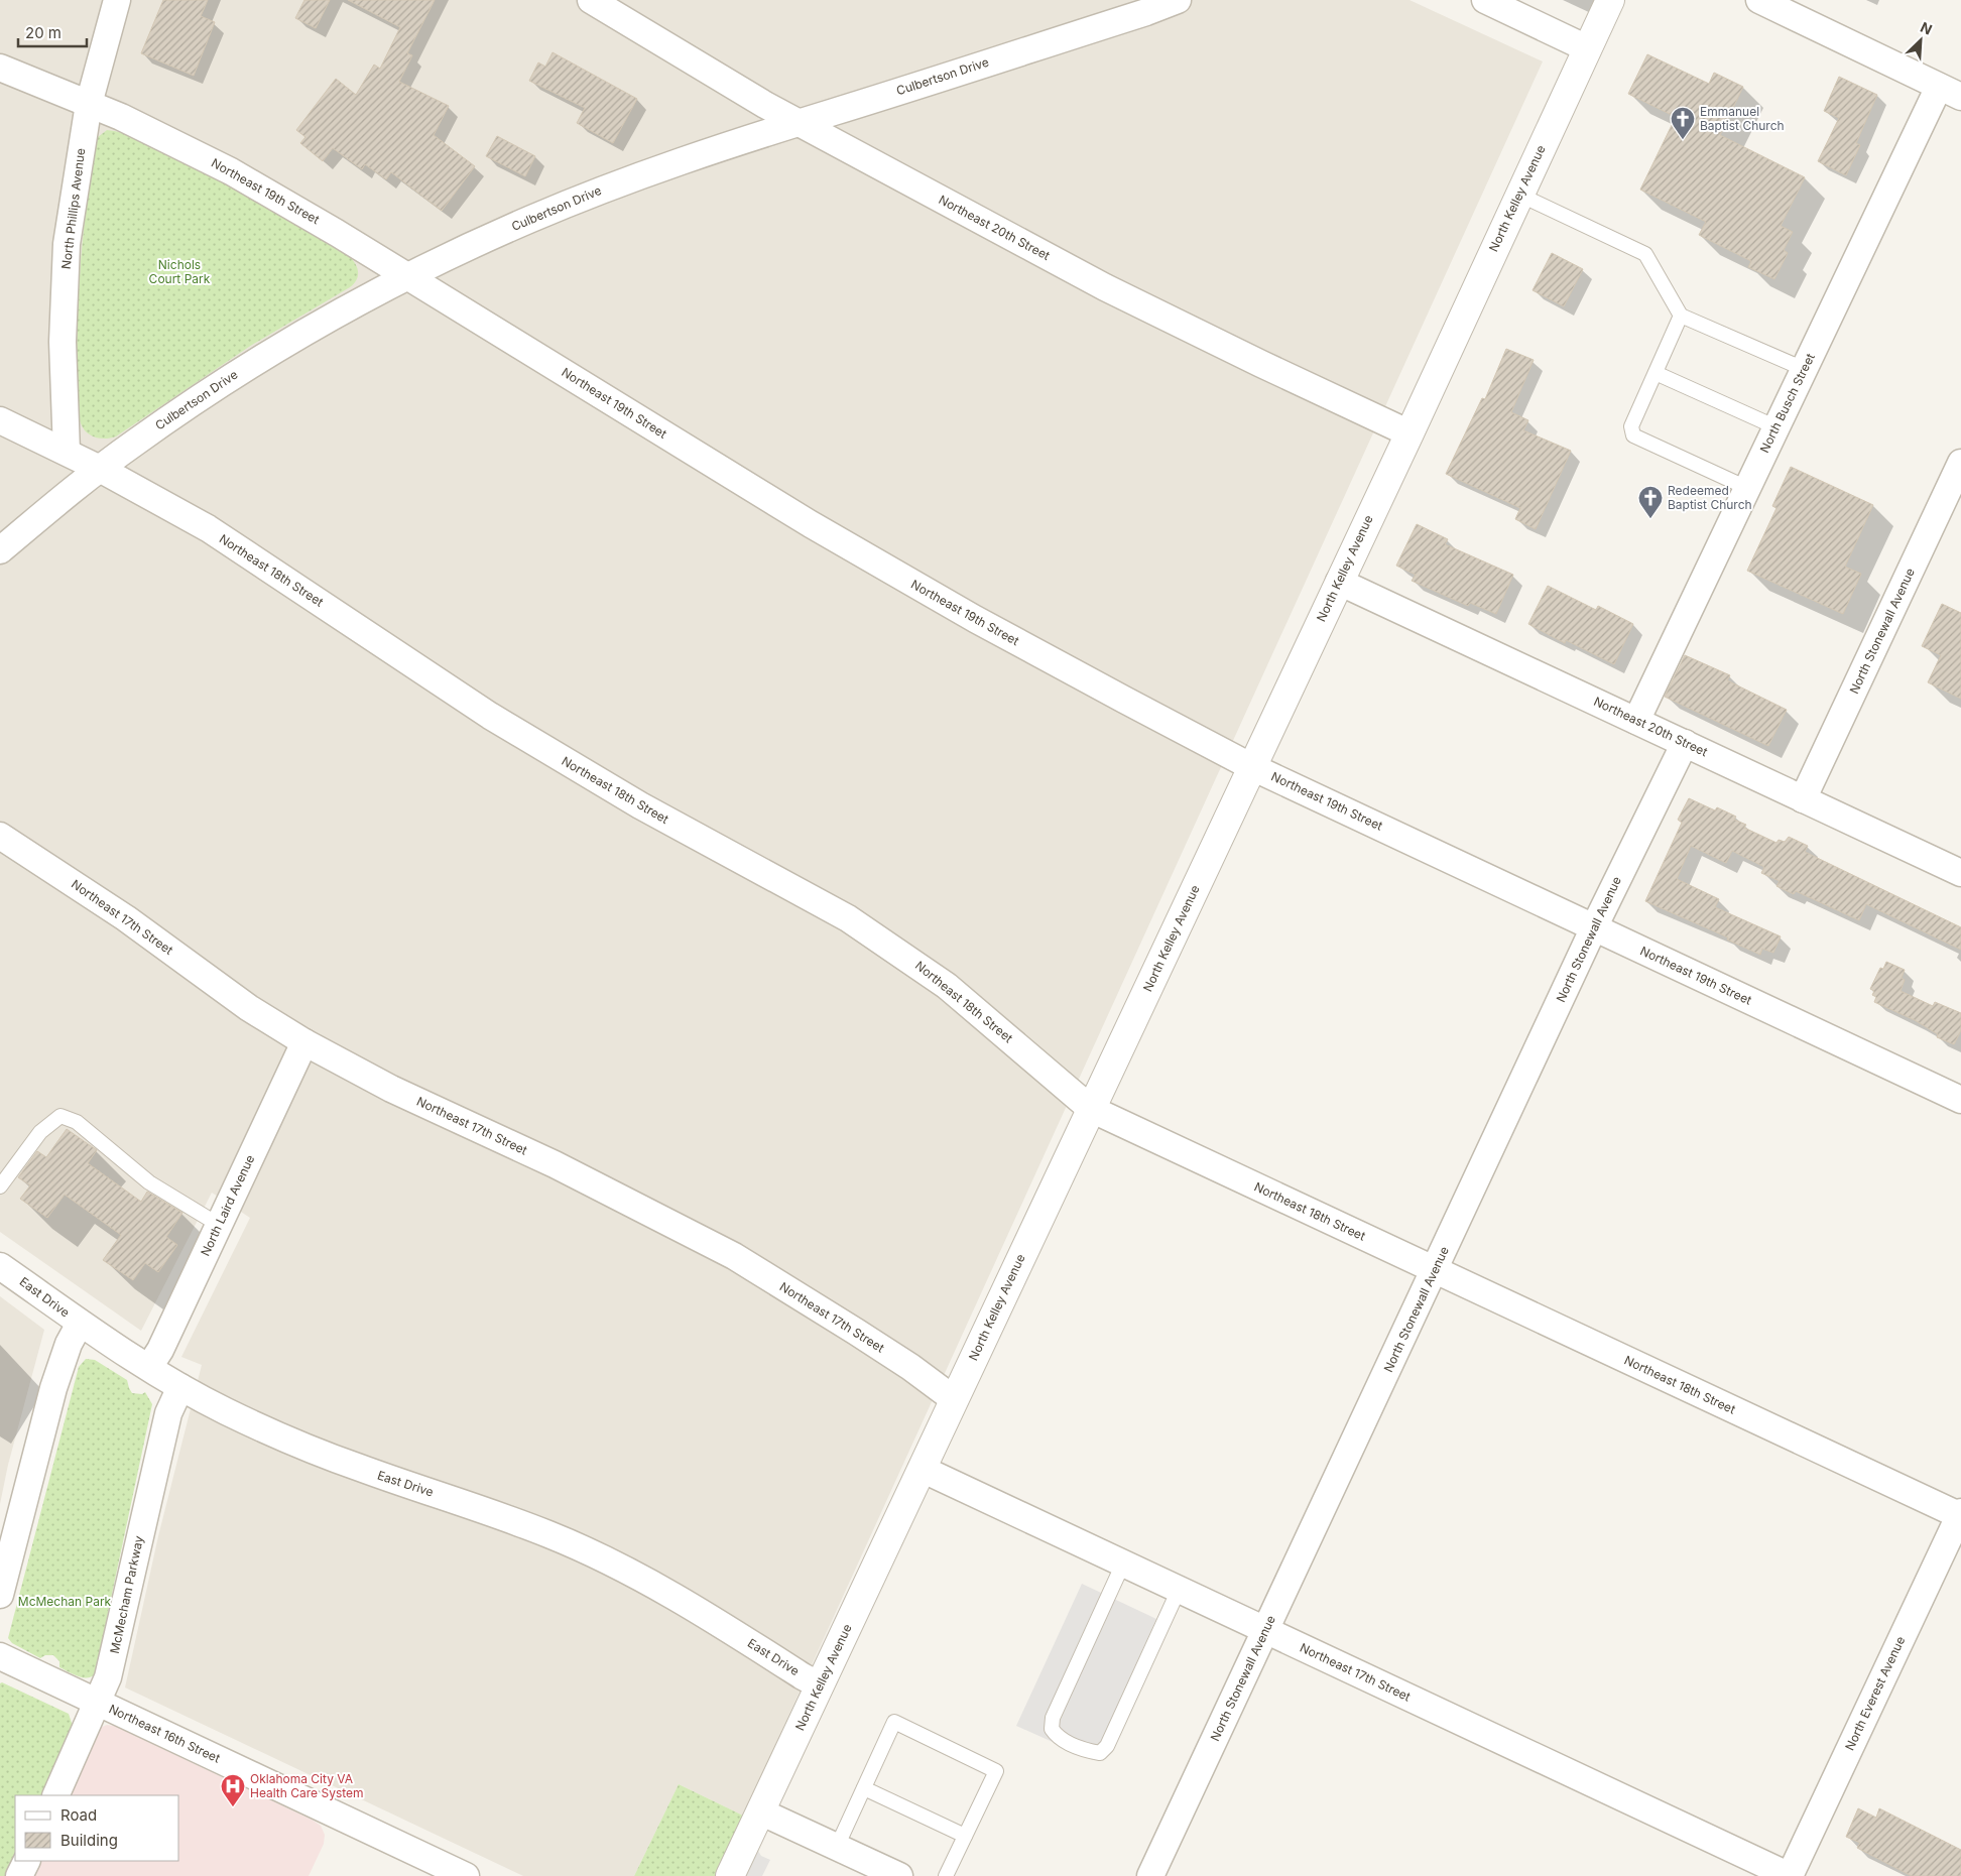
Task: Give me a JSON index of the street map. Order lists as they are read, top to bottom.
{
  "streets": {
    "street": [
      "Culbertson Drive",
      "Northeast 19th Street",
      "North Kelley Avenue",
      "North Phillips Avenue",
      "Northeast 20th Street",
      "North Busch Street",
      "Northeast 18th Street",
      "North Stonewall Avenue",
      "Northeast 17th Street",
      "North Laird Avenue",
      "East Drive",
      "McMecham Parkway",
      "North Everest Avenue",
      "Northeast 16th Street"
    ]
  },
  "crossings": [
    ["Culbertson Drive", "Northeast 19th Street"],
    ["Culbertson Drive", "Northeast 20th Street"],
    ["Culbertson Drive", "Northeast 18th Street"],
    ["Northeast 19th Street", "North Kelley Avenue"],
    ["Northeast 19th Street", "North Phillips Avenue"],
    ["Northeast 19th Street", "North Stonewall Avenue"],
    ["North Kelley Avenue", "Northeast 20th Street"],
    ["North Kelley Avenue", "Northeast 18th Street"],
    ["North Kelley Avenue", "Northeast 17th Street"],
    ["North Kelley Avenue", "East Drive"],
    ["North Phillips Avenue", "Northeast 18th Street"],
    ["Northeast 20th Street", "North Busch Street"],
    ["Northeast 20th Street", "North Stonewall Avenue"],
    ["Northeast 18th Street", "North Stonewall Avenue"],
    ["Northeast 18th Street", "North Everest Avenue"],
    ["North Stonewall Avenue", "Northeast 17th Street"],
    ["Northeast 17th Street", "North Laird Avenue"],
    ["Northeast 17th Street", "North Everest Avenue"],
    ["North Laird Avenue", "East Drive"],
    ["East Drive", "McMecham Parkway"],
    ["McMecham Parkway", "Northeast 16th Street"]
  ],
  "parks": ["Nichols Court Park", "McMechan Park"],
  "places": {
    "church": ["Emmanuel Baptist Church", "Redeemed Baptist Church"],
    "hospital": ["Oklahoma City VA Health Care System"]
  },
  "legend": ["Road", "Building"],
  "scale_bar": "20 m",
  "north": "top right"
}
